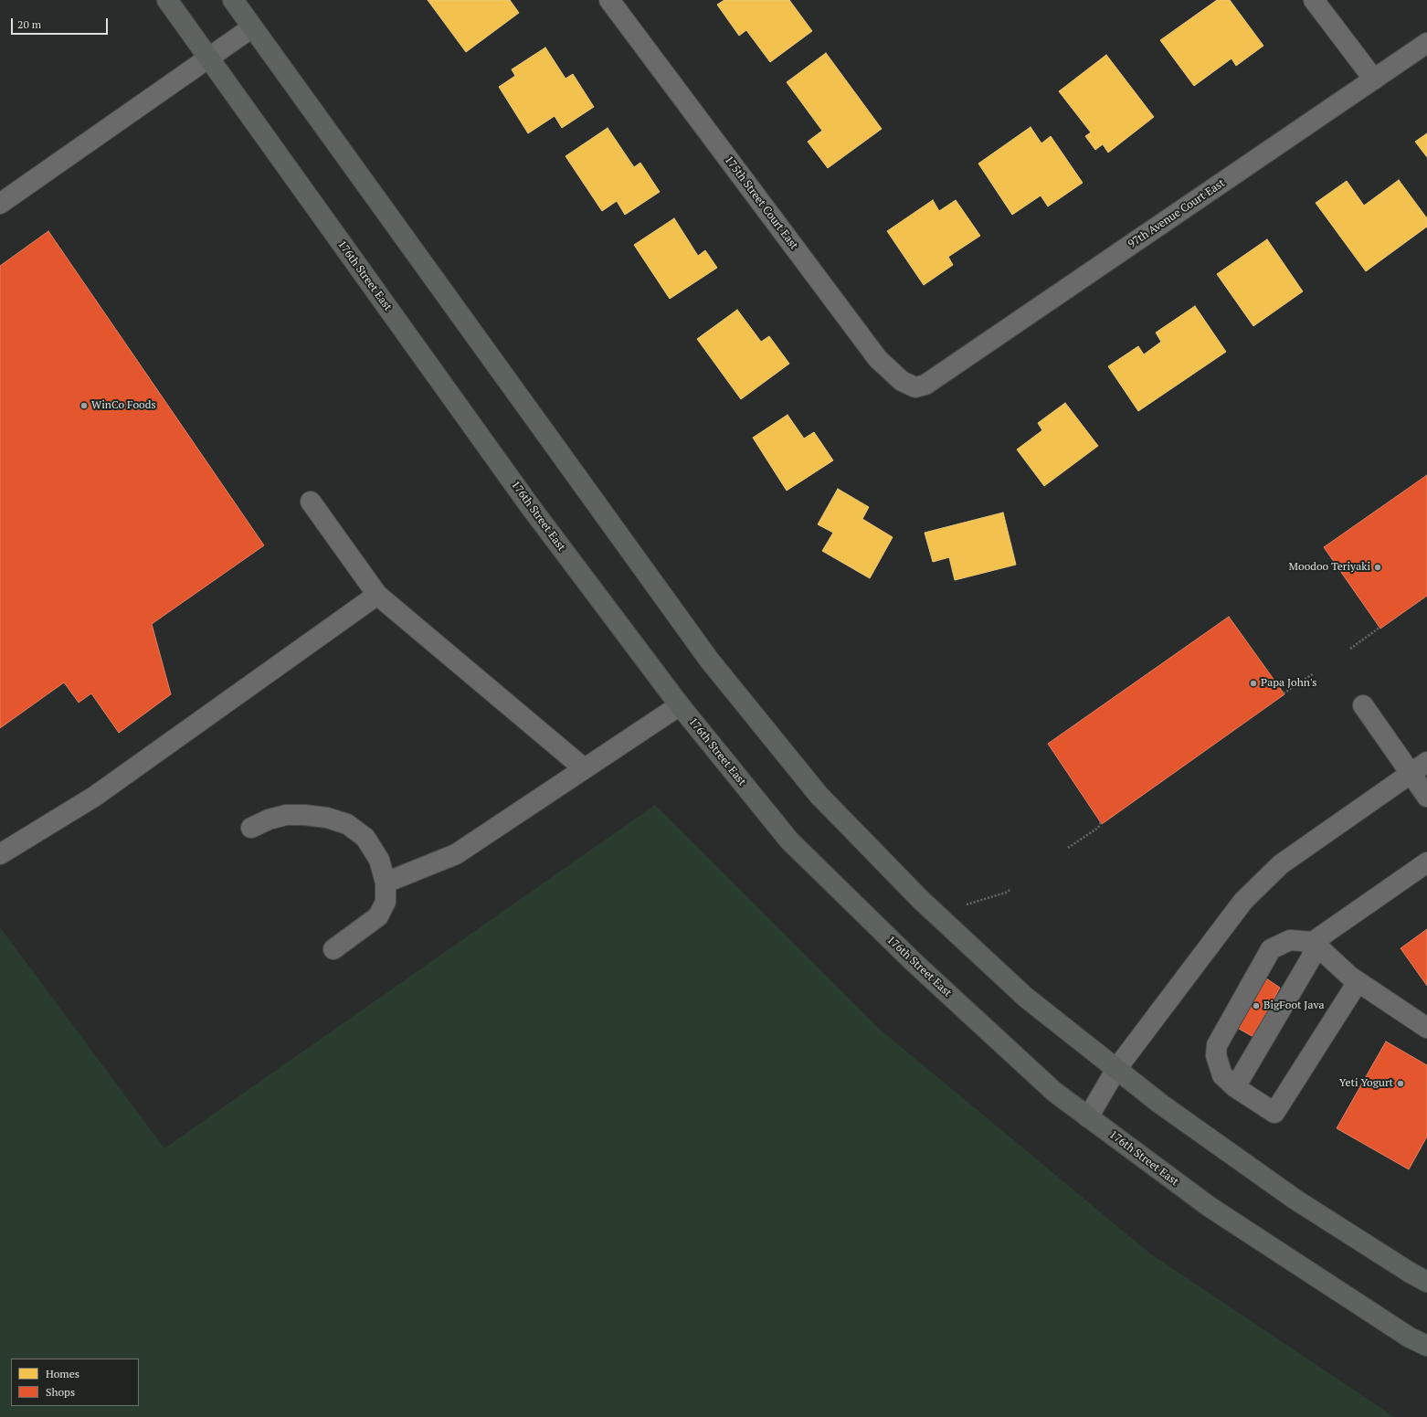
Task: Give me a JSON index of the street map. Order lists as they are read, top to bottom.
{
  "streets": {
    "main road": ["176th Street East"],
    "street": ["175th Street Court East", "97th Avenue Court East"]
  },
  "crossings": [
    ["175th Street Court East", "97th Avenue Court East"]
  ],
  "places": [
    "WinCo Foods",
    "Moodoo Teriyaki",
    "Papa John's",
    "BigFoot Java",
    "Yeti Yogurt"
  ],
  "legend": ["Homes", "Shops"],
  "scale_bar": "20 m"
}
